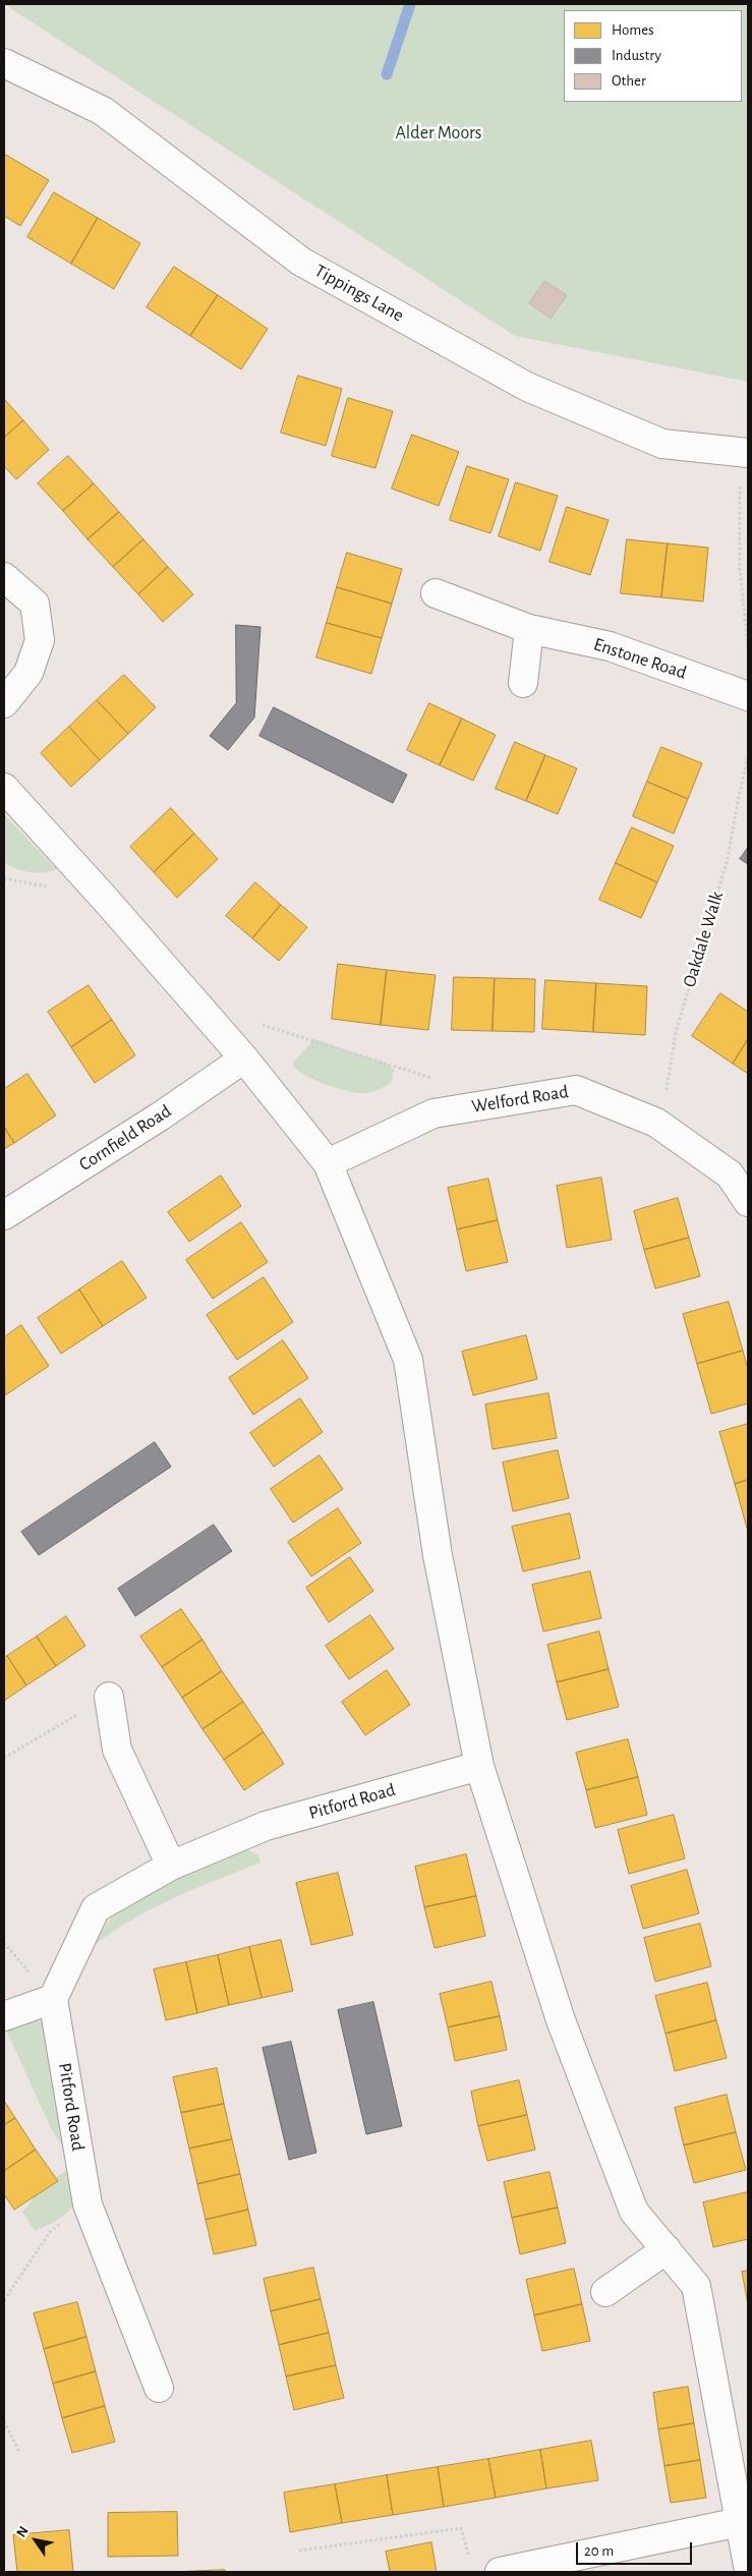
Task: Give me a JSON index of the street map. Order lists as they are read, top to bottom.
{
  "streets": {
    "street": [
      "Tippings Lane",
      "Enstone Road",
      "Welford Road",
      "Cornfield Road",
      "Pitford Road"
    ],
    "path": ["Oakdale Walk"]
  },
  "crossings": [
    ["Oakdale Walk", "Welford Road"]
  ],
  "parks": ["Alder Moors"],
  "legend": ["Homes", "Industry", "Other"],
  "scale_bar": "20 m",
  "north": "top left"
}
